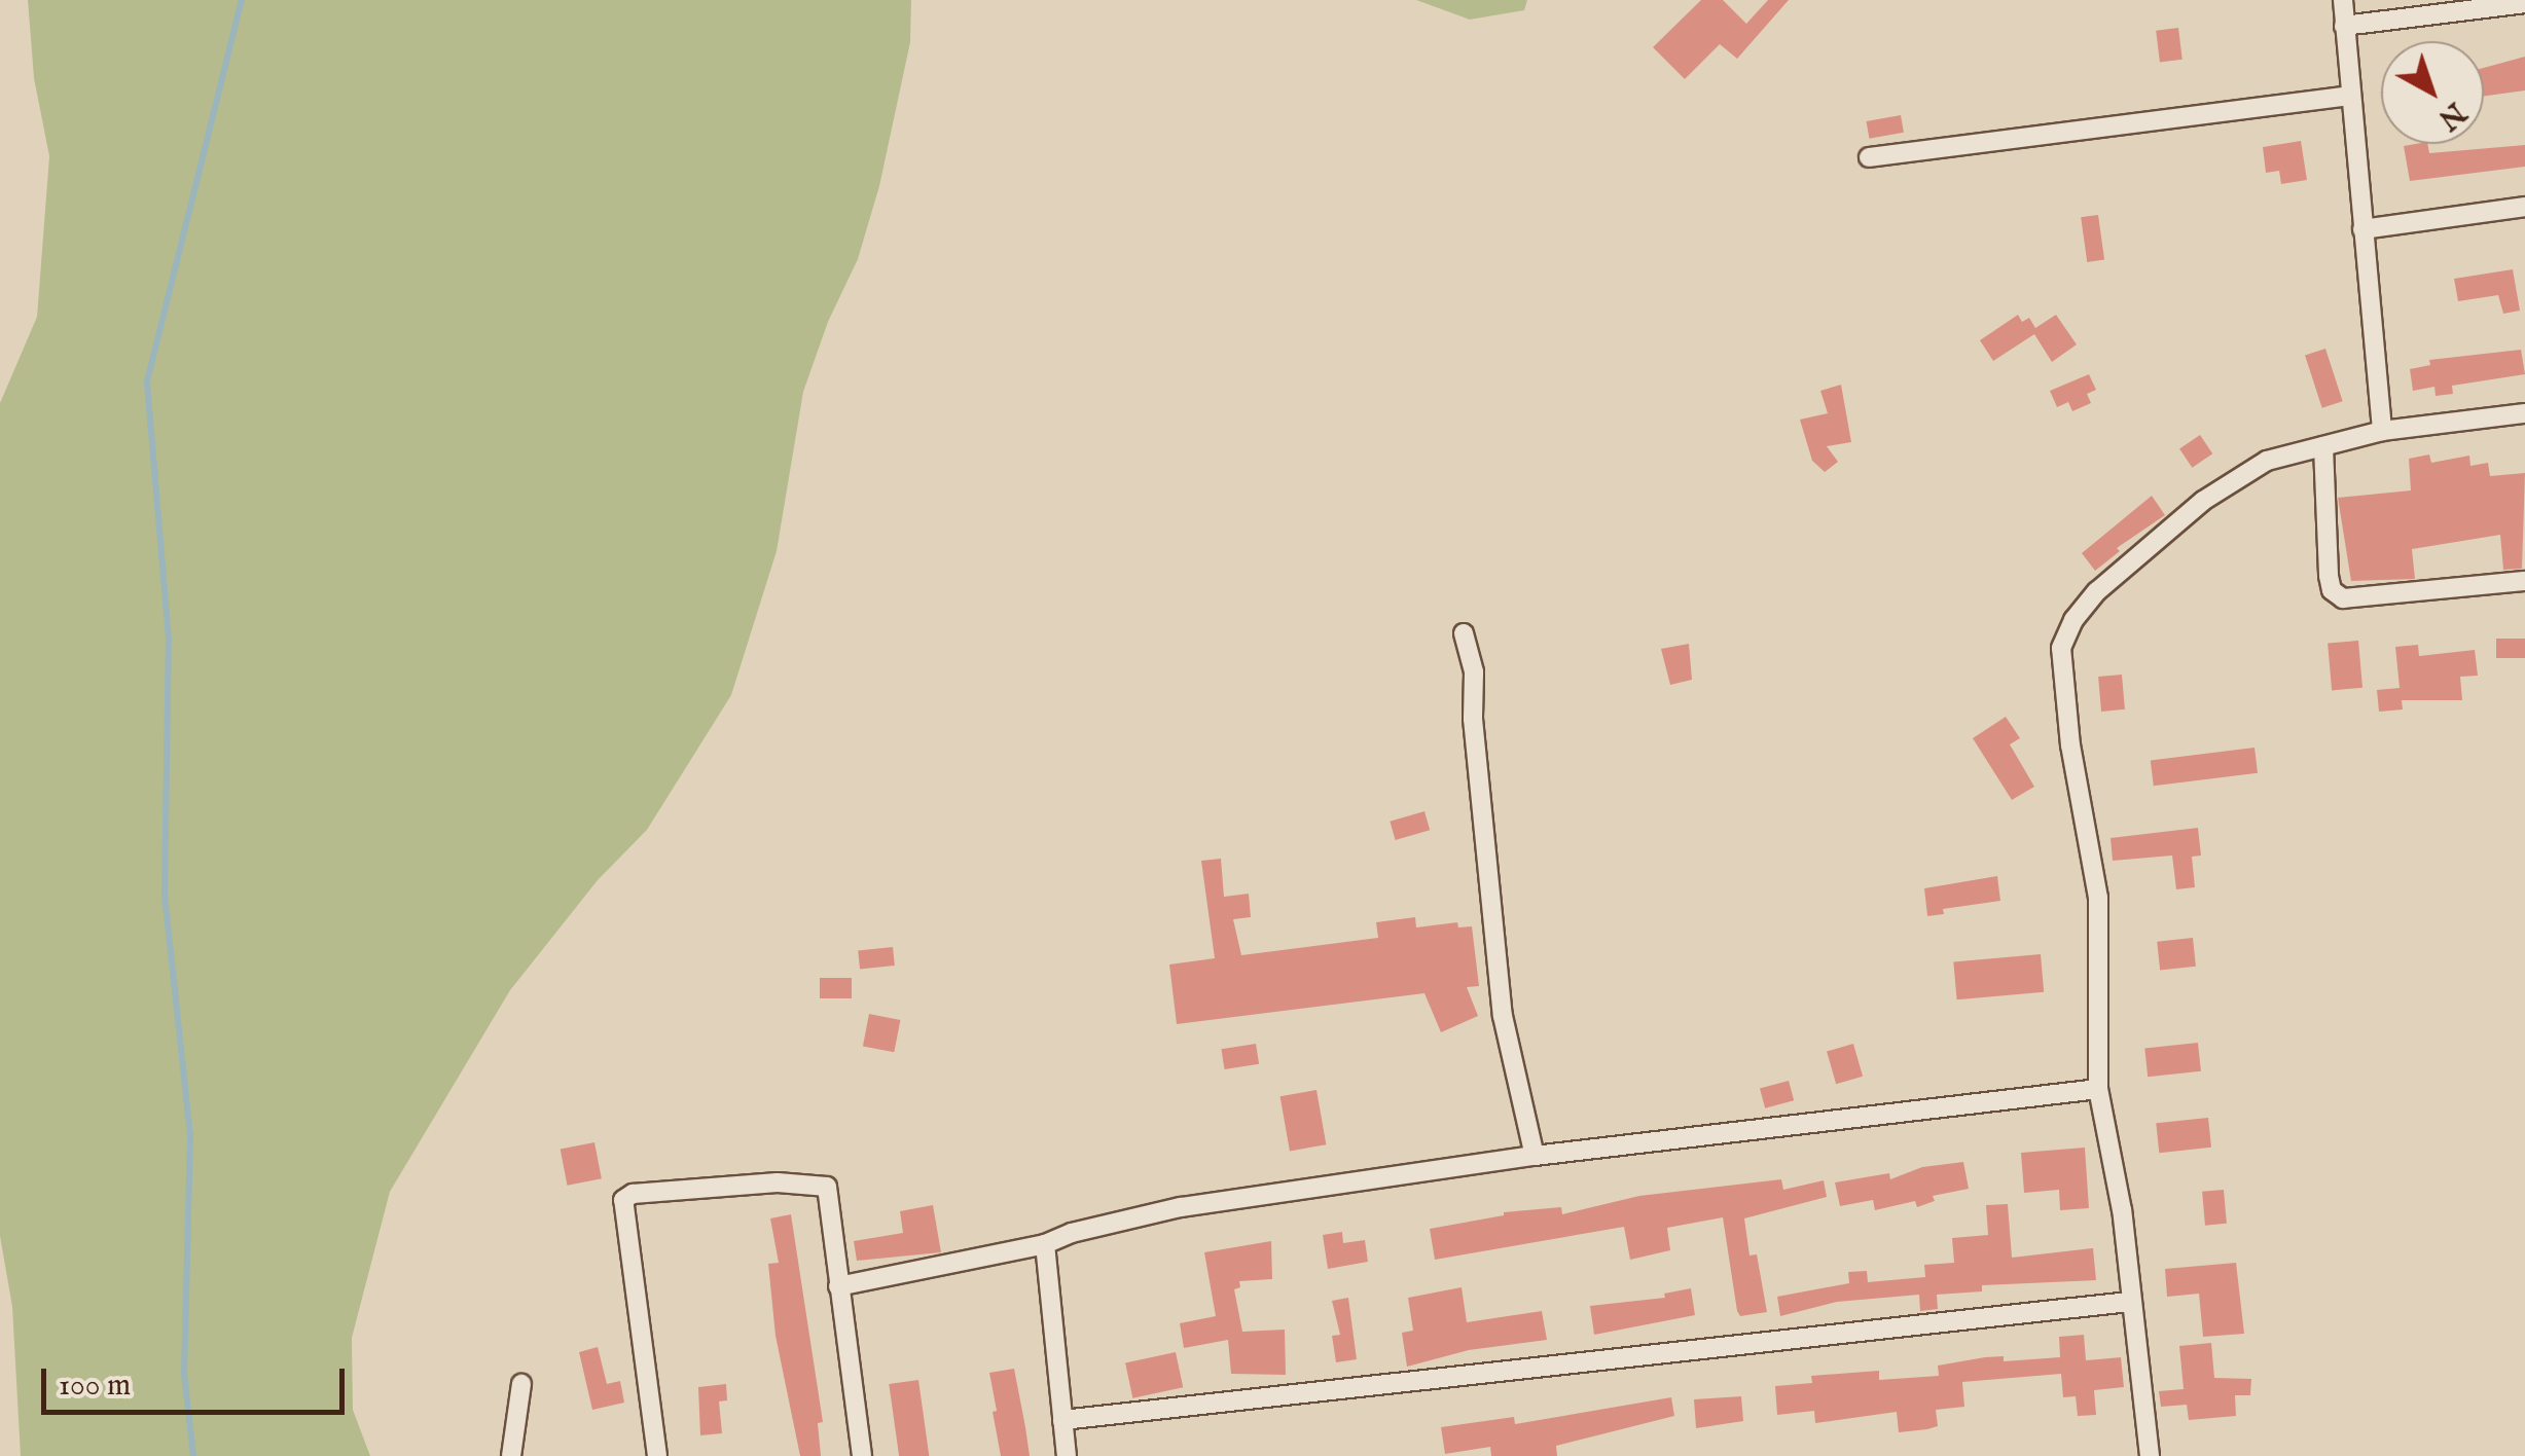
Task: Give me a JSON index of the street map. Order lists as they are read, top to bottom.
{
  "scale_bar": "100 m",
  "north": "bottom right"
}
